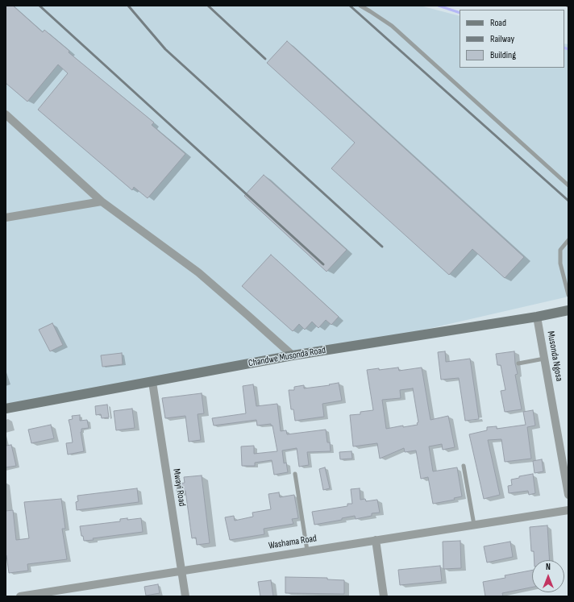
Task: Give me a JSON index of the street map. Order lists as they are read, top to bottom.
{
  "streets": {
    "street": [
      "Musonda Ngosa",
      "Chandwe Musonda Road",
      "Mwayi Road",
      "Washama Road"
    ]
  },
  "crossings": [
    ["Musonda Ngosa", "Chandwe Musonda Road"],
    ["Chandwe Musonda Road", "Mwayi Road"],
    ["Mwayi Road", "Washama Road"]
  ],
  "legend": ["Road", "Railway", "Building"],
  "north": "top"
}
